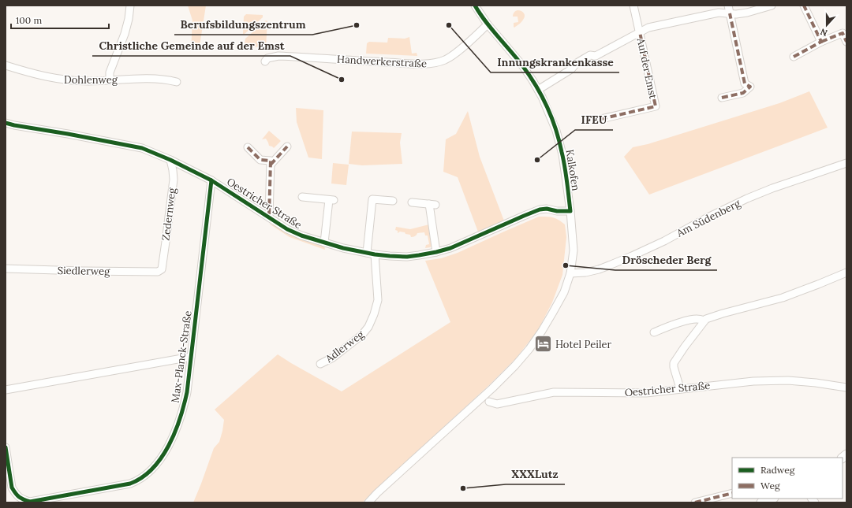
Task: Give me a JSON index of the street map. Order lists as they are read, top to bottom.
{
  "streets": {
    "street": [
      "Handwerkerstraße",
      "Auf der Emst",
      "Dohlenweg",
      "Kalkofen",
      "Oestricher Straße",
      "Zedernweg",
      "Am Südenberg",
      "Siedlerweg",
      "Adlerweg",
      "Max-Planck-Straße"
    ]
  },
  "crossings": [
    ["Handwerkerstraße", "Kalkofen"],
    ["Auf der Emst", "Kalkofen"],
    ["Kalkofen", "Oestricher Straße"],
    ["Oestricher Straße", "Zedernweg"],
    ["Oestricher Straße", "Adlerweg"],
    ["Oestricher Straße", "Max-Planck-Straße"],
    ["Zedernweg", "Siedlerweg"]
  ],
  "places": {
    "other": [
      "Berufsbildungszentrum",
      "Innungskrankenkasse",
      "Christliche Gemeinde auf der Emst",
      "IFEU",
      "Dröscheder Berg",
      "XXXLutz"
    ],
    "hotel": ["Hotel Peiler"]
  },
  "legend": ["Radweg", "Weg"],
  "scale_bar": "100 m",
  "north": "bottom"
}
